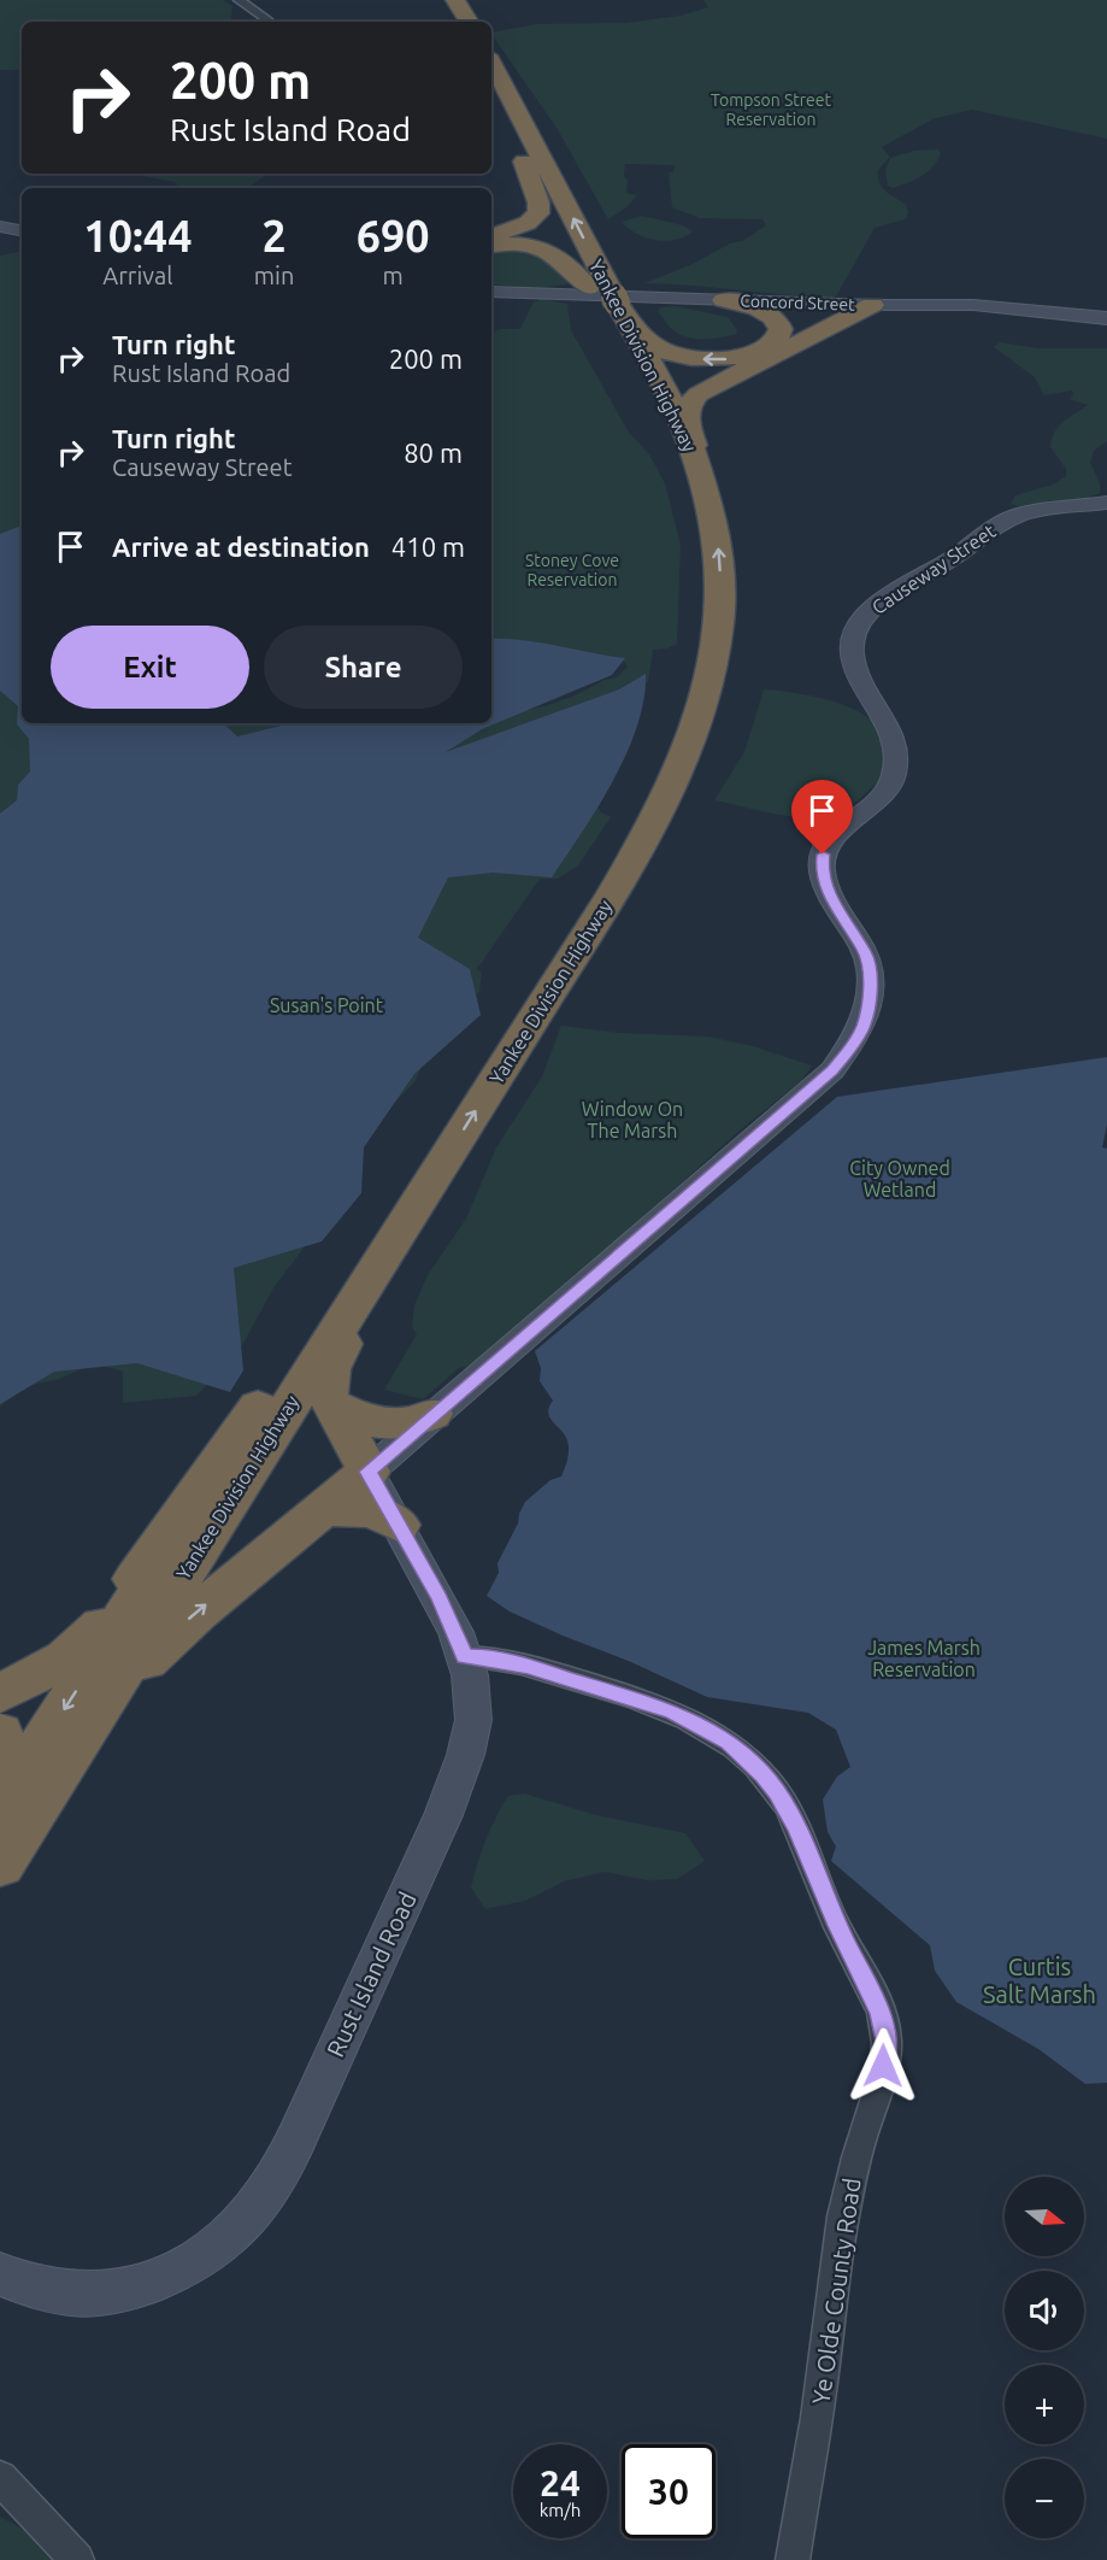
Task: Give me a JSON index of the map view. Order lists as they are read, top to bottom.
{
  "streets": {
    "highway": ["Yankee Division Highway"],
    "street": [
      "Concord Street",
      "Causeway Street",
      "Rust Island Road",
      "Ye Olde County Road"
    ]
  },
  "crossings": [
    ["Causeway Street", "Rust Island Road"],
    ["Rust Island Road", "Ye Olde County Road"]
  ],
  "parks": [
    "Tompson Street Reservation",
    "Stoney Cove Reservation",
    "Susan's Point",
    "Window On The Marsh",
    "City Owned Wetland",
    "James Marsh Reservation",
    "Curtis Salt Marsh"
  ],
  "north": "right",
  "page": {
    "turn": ["200 m", "Rust Island Road"],
    "eta": [
      "10:44",
      "Arrival",
      "2",
      "min",
      "690",
      "m"
    ],
    "list": [
      {
        "name": "Turn right",
        "note": "Rust Island Road",
        "value": "200 m"
      },
      {
        "name": "Turn right",
        "note": "Causeway Street",
        "value": "80 m"
      },
      {
        "name": "Arrive at destination",
        "value": "410 m"
      }
    ],
    "buttons": ["Exit", "Share"],
    "map_buttons": ["+", "−"],
    "speed": "24 km/h",
    "limit": "30"
  }
}
